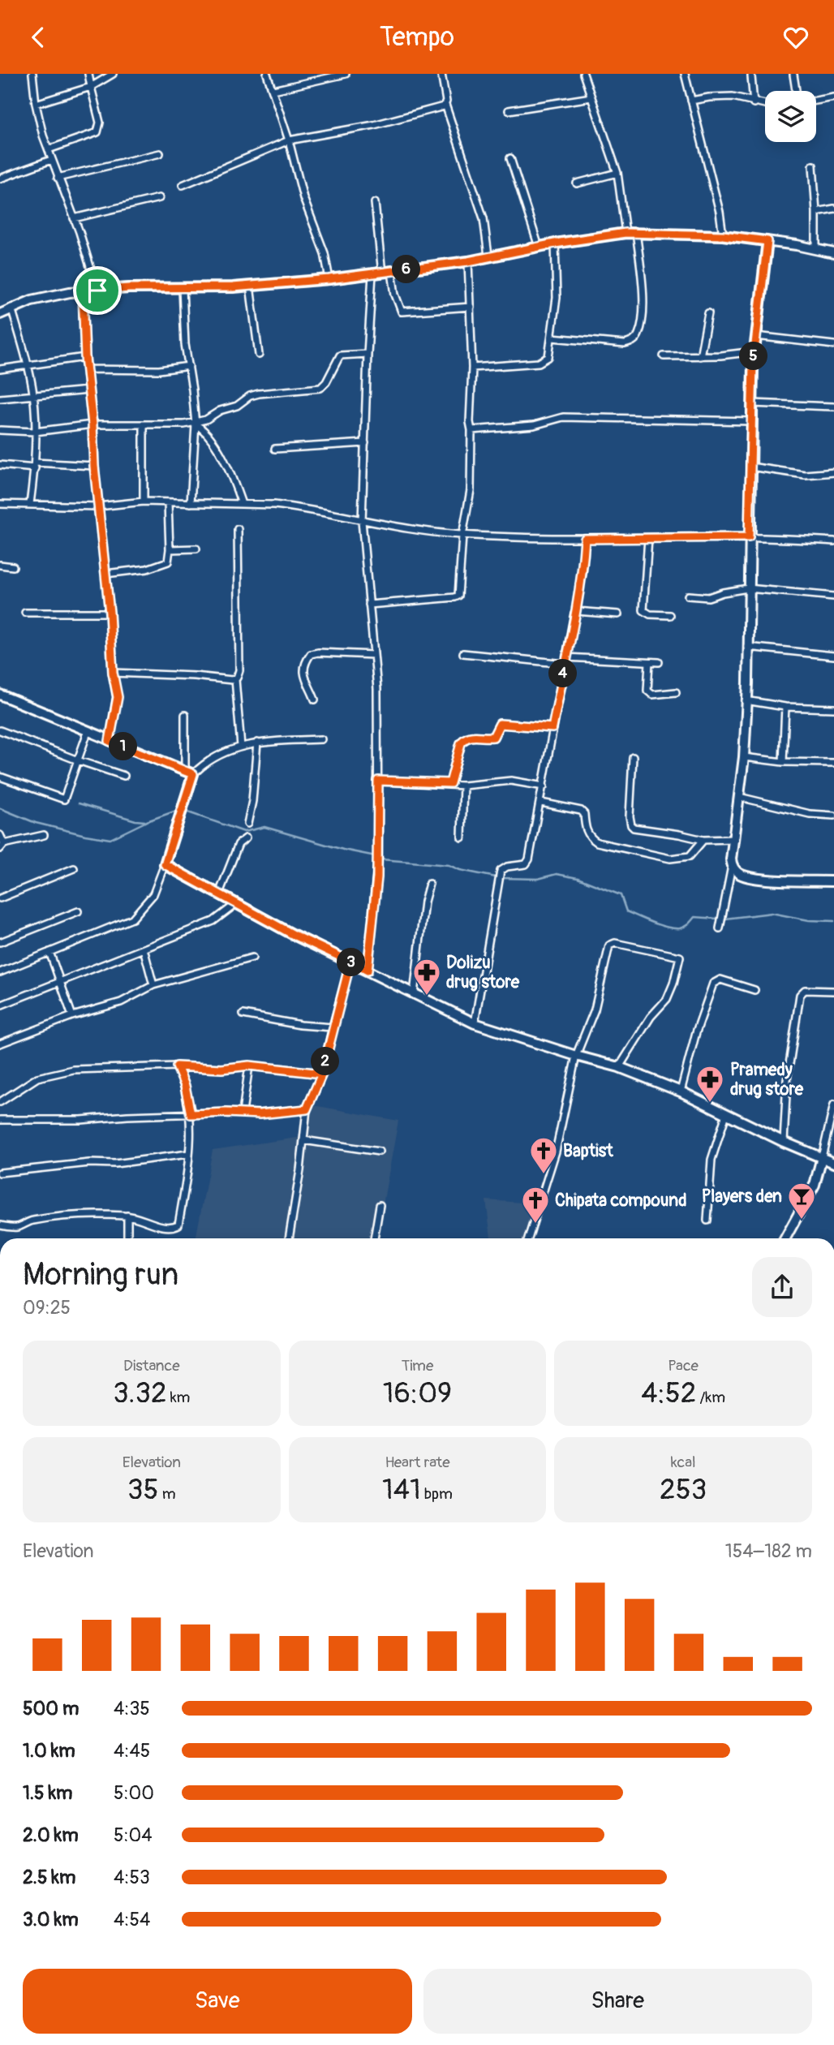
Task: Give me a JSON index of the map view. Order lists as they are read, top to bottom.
{
  "places": {
    "pharmacy": ["Dolizu drug store", "Pramedy drug store"],
    "church": ["Baptist", "Chipata compound"],
    "bar": ["Players den"]
  },
  "page": {
    "header": "Tempo",
    "pins": [
      "6",
      "5",
      "4",
      "1",
      "3",
      "2"
    ],
    "heading": ["Morning run", "09:25"],
    "stats": [
      ["Distance", "3.32 km"],
      ["Time", "16:09"],
      ["Pace", "4:52 /km"],
      ["Elevation", "35 m"],
      ["Heart rate", "141 bpm"],
      ["kcal", "253"]
    ],
    "chart": ["Elevation", "154–182 m"],
    "list": [
      {
        "name": "500 m",
        "note": "4:35"
      },
      {
        "name": "1.0 km",
        "note": "4:45"
      },
      {
        "name": "1.5 km",
        "note": "5:00"
      },
      {
        "name": "2.0 km",
        "note": "5:04"
      },
      {
        "name": "2.5 km",
        "note": "4:53"
      },
      {
        "name": "3.0 km",
        "note": "4:54"
      }
    ],
    "buttons": ["Save", "Share"]
  }
}
